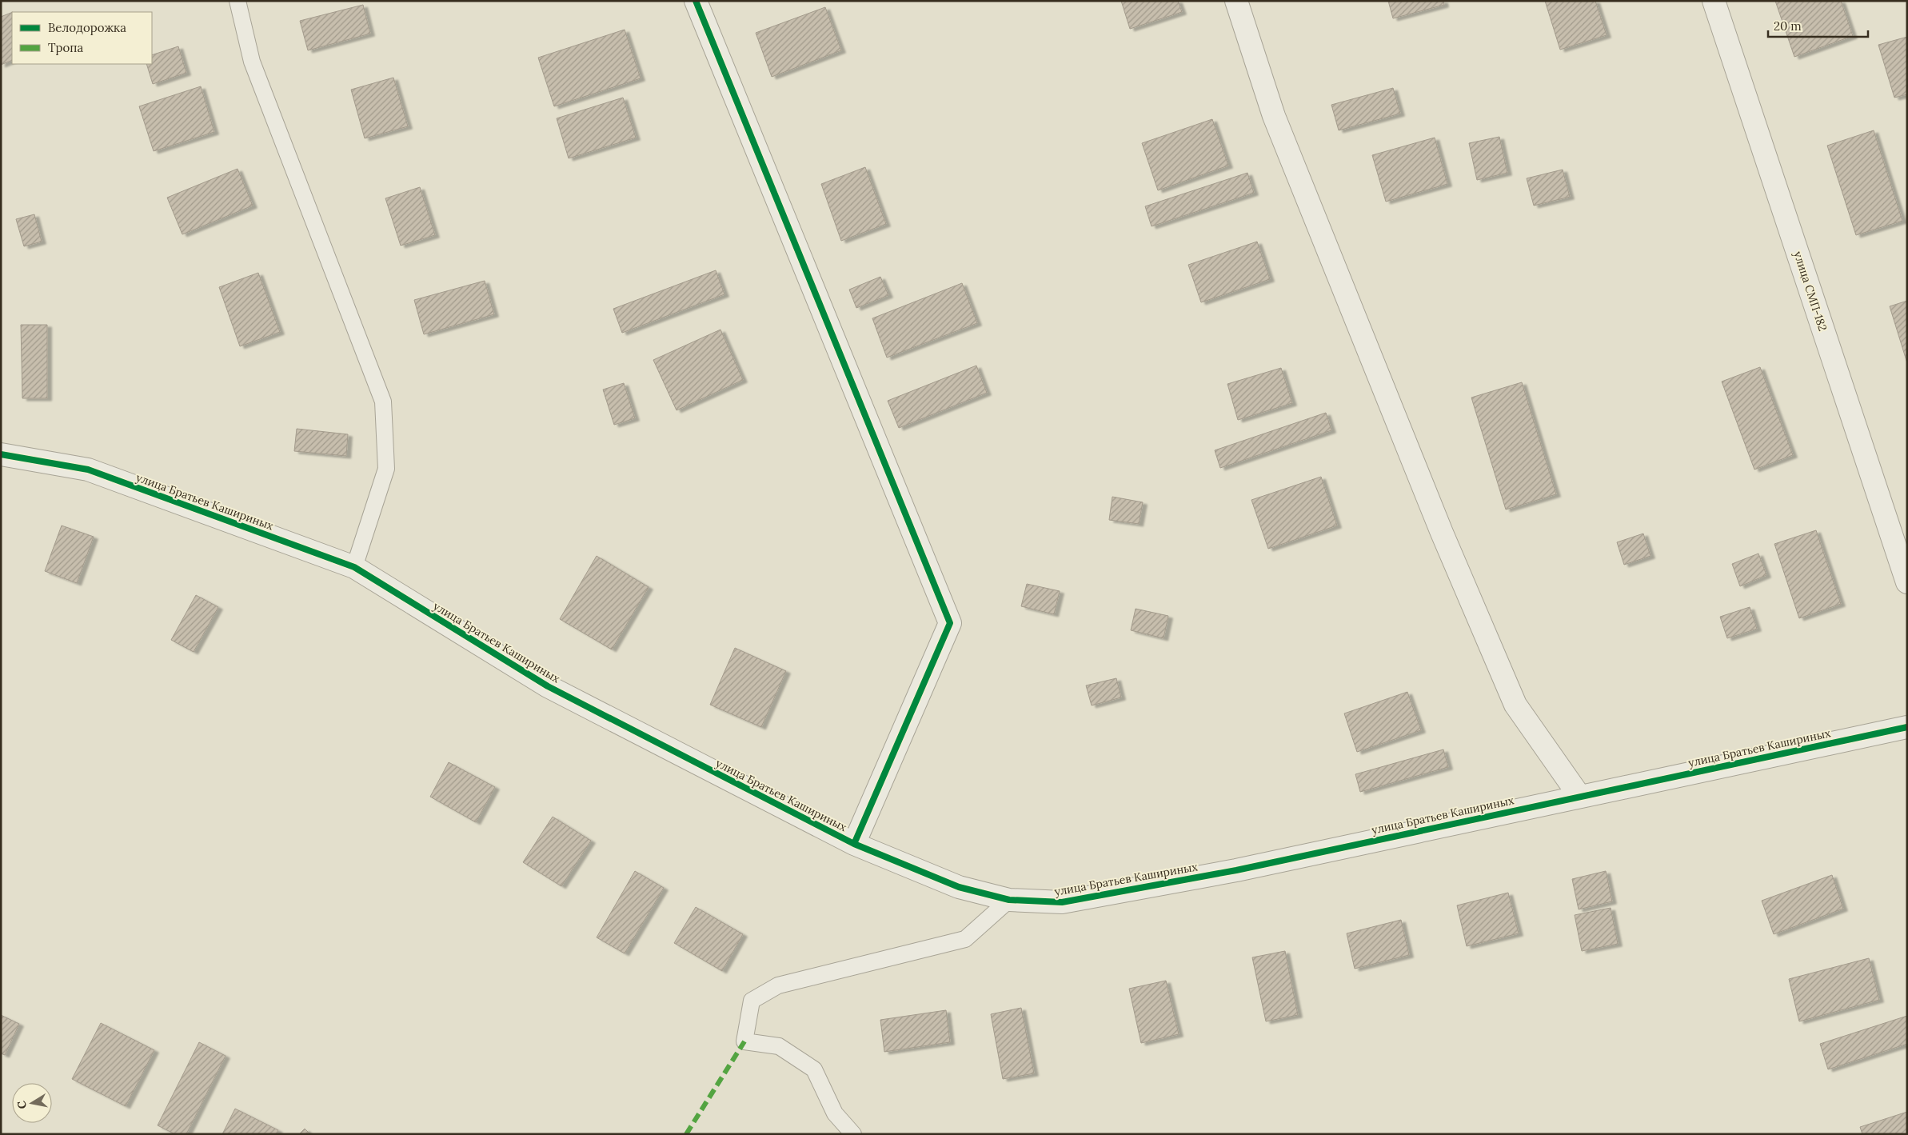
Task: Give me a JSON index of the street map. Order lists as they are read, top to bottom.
{
  "streets": {
    "street": ["улица СМП-182", "улица Братьев Кашириных"]
  },
  "legend": ["Велодорожка", "Тропа"],
  "scale_bar": "20 m",
  "north": "left"
}
